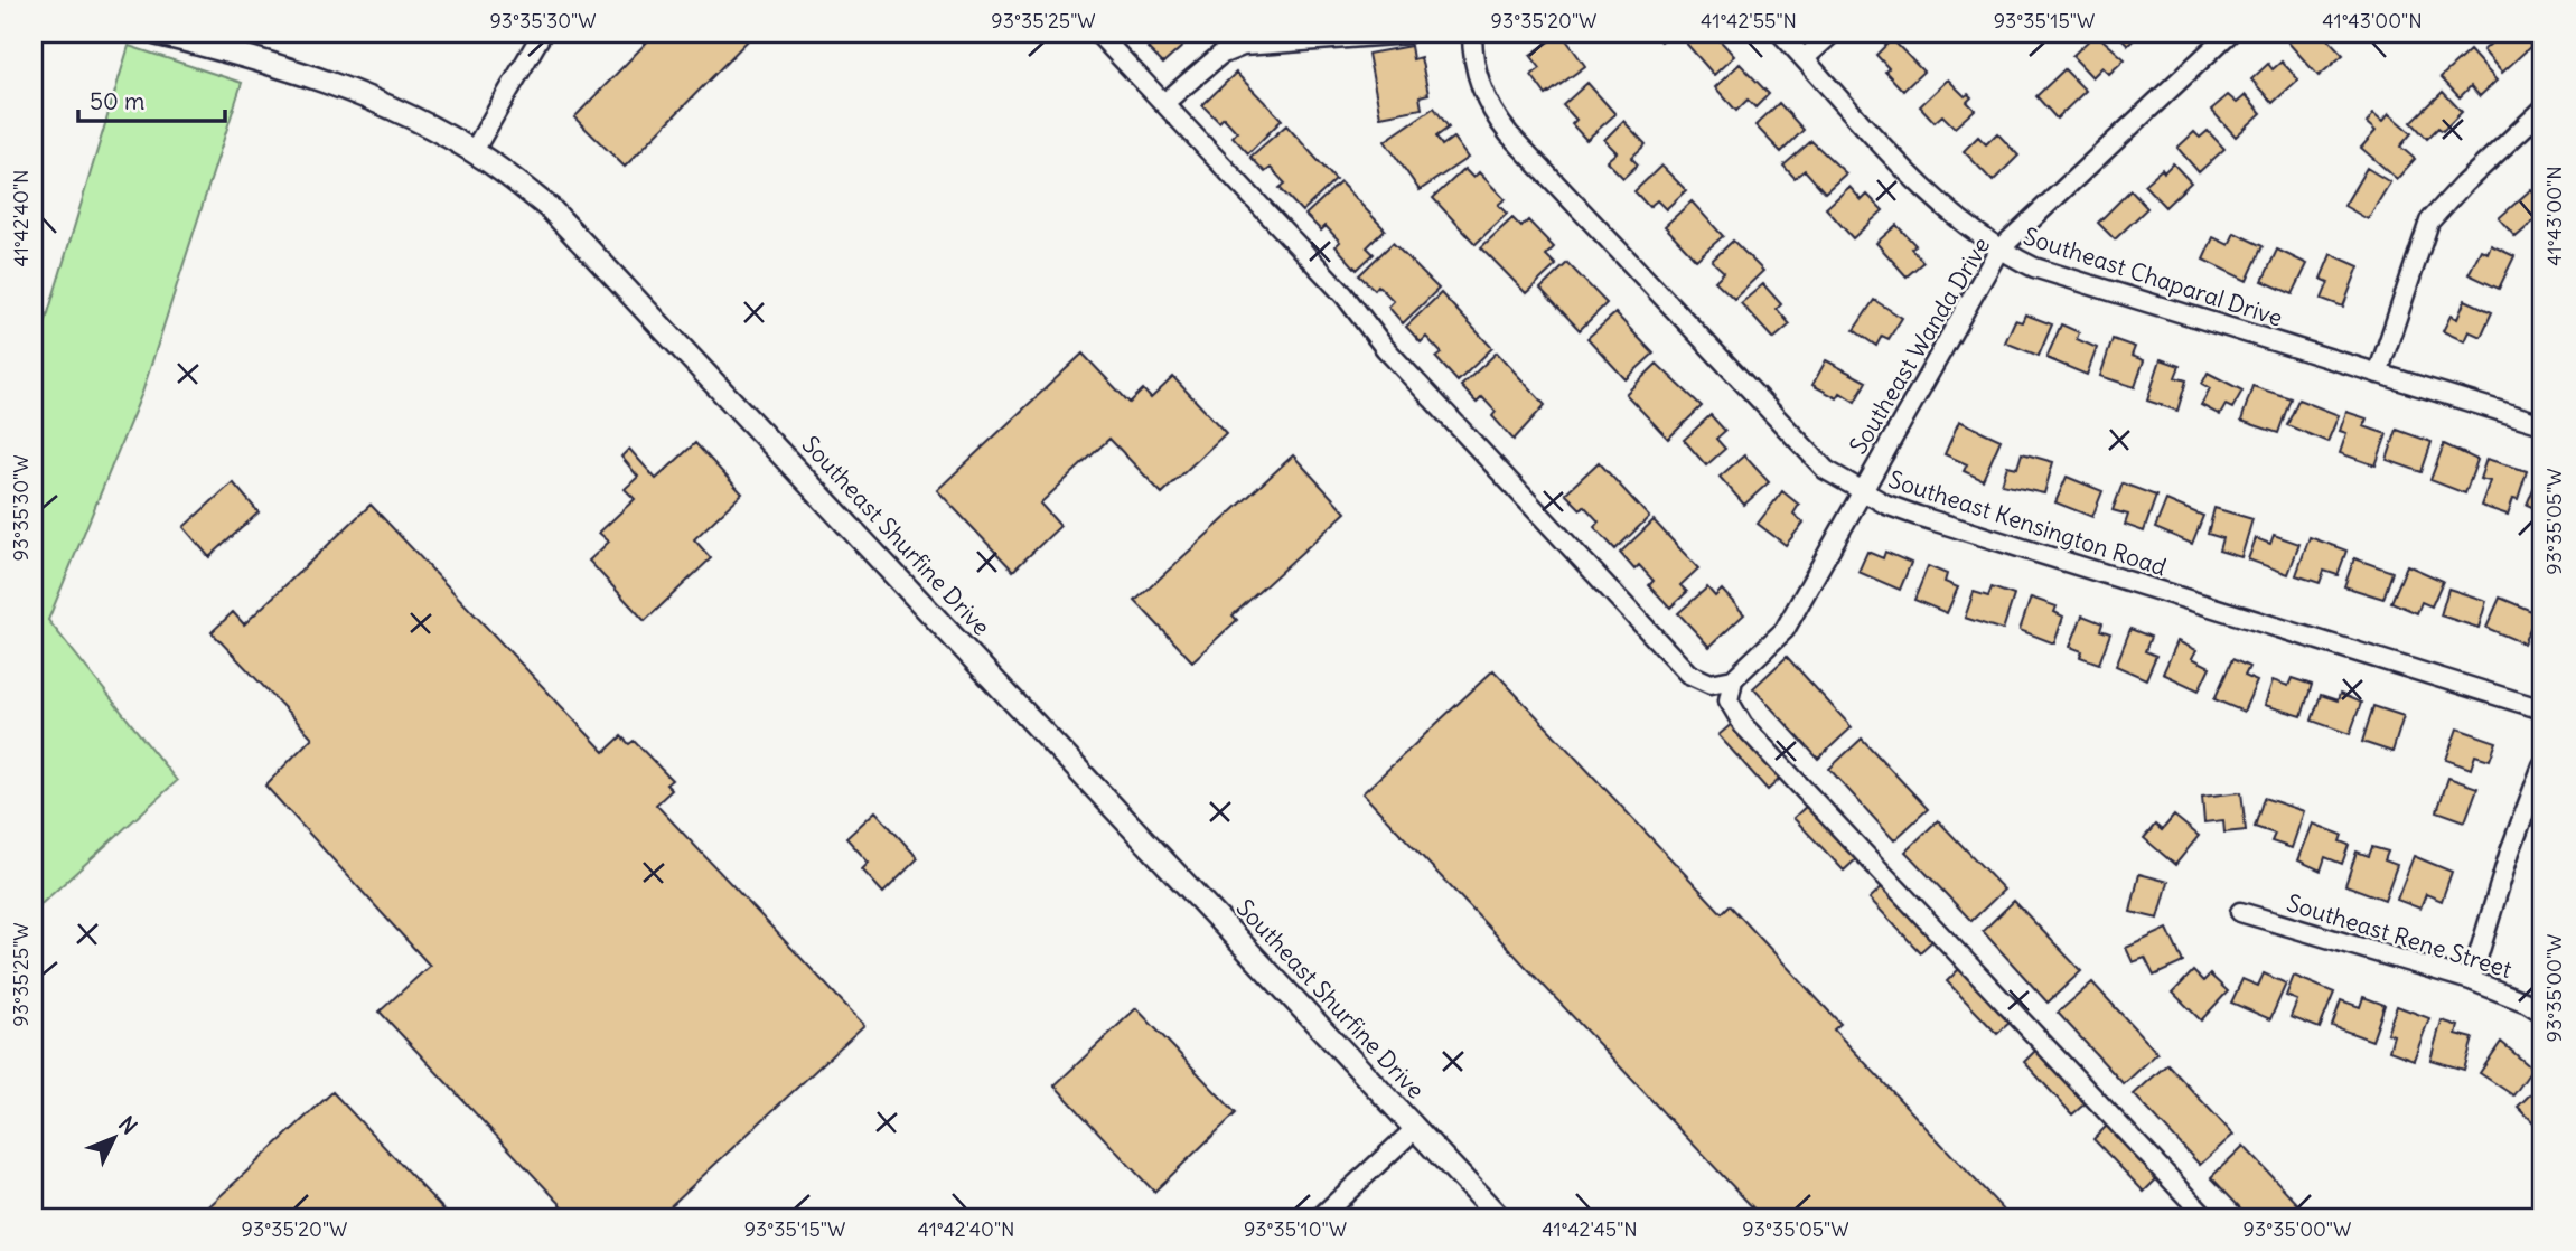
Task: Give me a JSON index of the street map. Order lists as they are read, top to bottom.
{
  "streets": {
    "street": [
      "Southeast Chaparal Drive",
      "Southeast Wanda Drive",
      "Southeast Kensington Road",
      "Southeast Shurfine Drive",
      "Southeast Rene Street"
    ]
  },
  "crossings": [
    ["Southeast Chaparal Drive", "Southeast Wanda Drive"],
    ["Southeast Wanda Drive", "Southeast Kensington Road"]
  ],
  "scale_bar": "50 m",
  "north": "top right",
  "coordinates": [
    "93°35'30\"W",
    "93°35'25\"W",
    "93°35'20\"W",
    "41°42'55\"N",
    "93°35'15\"W",
    "41°43'00\"N",
    "41°42'40\"N",
    "93°35'05\"W",
    "93°35'00\"W",
    "93°35'10\"W",
    "41°42'45\"N"
  ]
}
